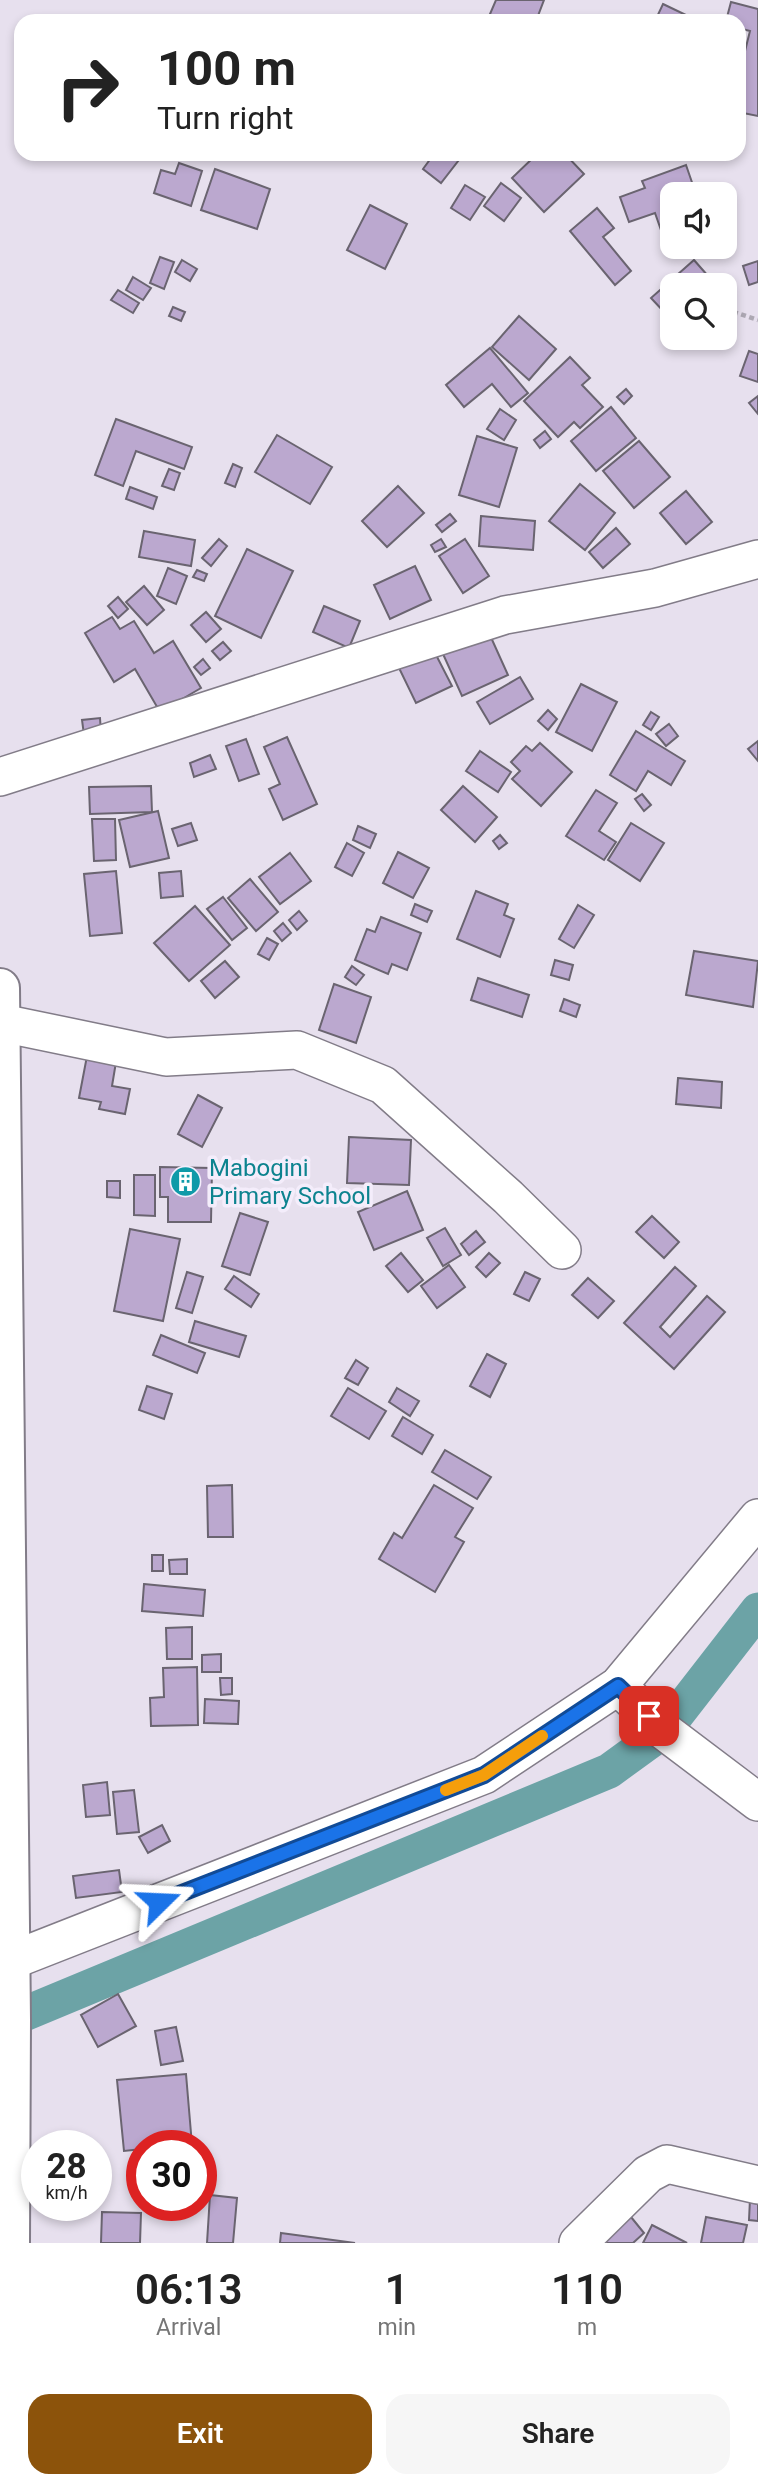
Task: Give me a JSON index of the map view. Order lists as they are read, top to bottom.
{
  "places": {
    "building": ["Mabogini Primary School"]
  },
  "page": {
    "turn": ["100 m", "Turn right"],
    "speed": "28 km/h",
    "limit": "30",
    "eta": [
      "06:13",
      "Arrival",
      "1",
      "min",
      "110",
      "m"
    ],
    "buttons": ["Exit", "Share"]
  }
}
